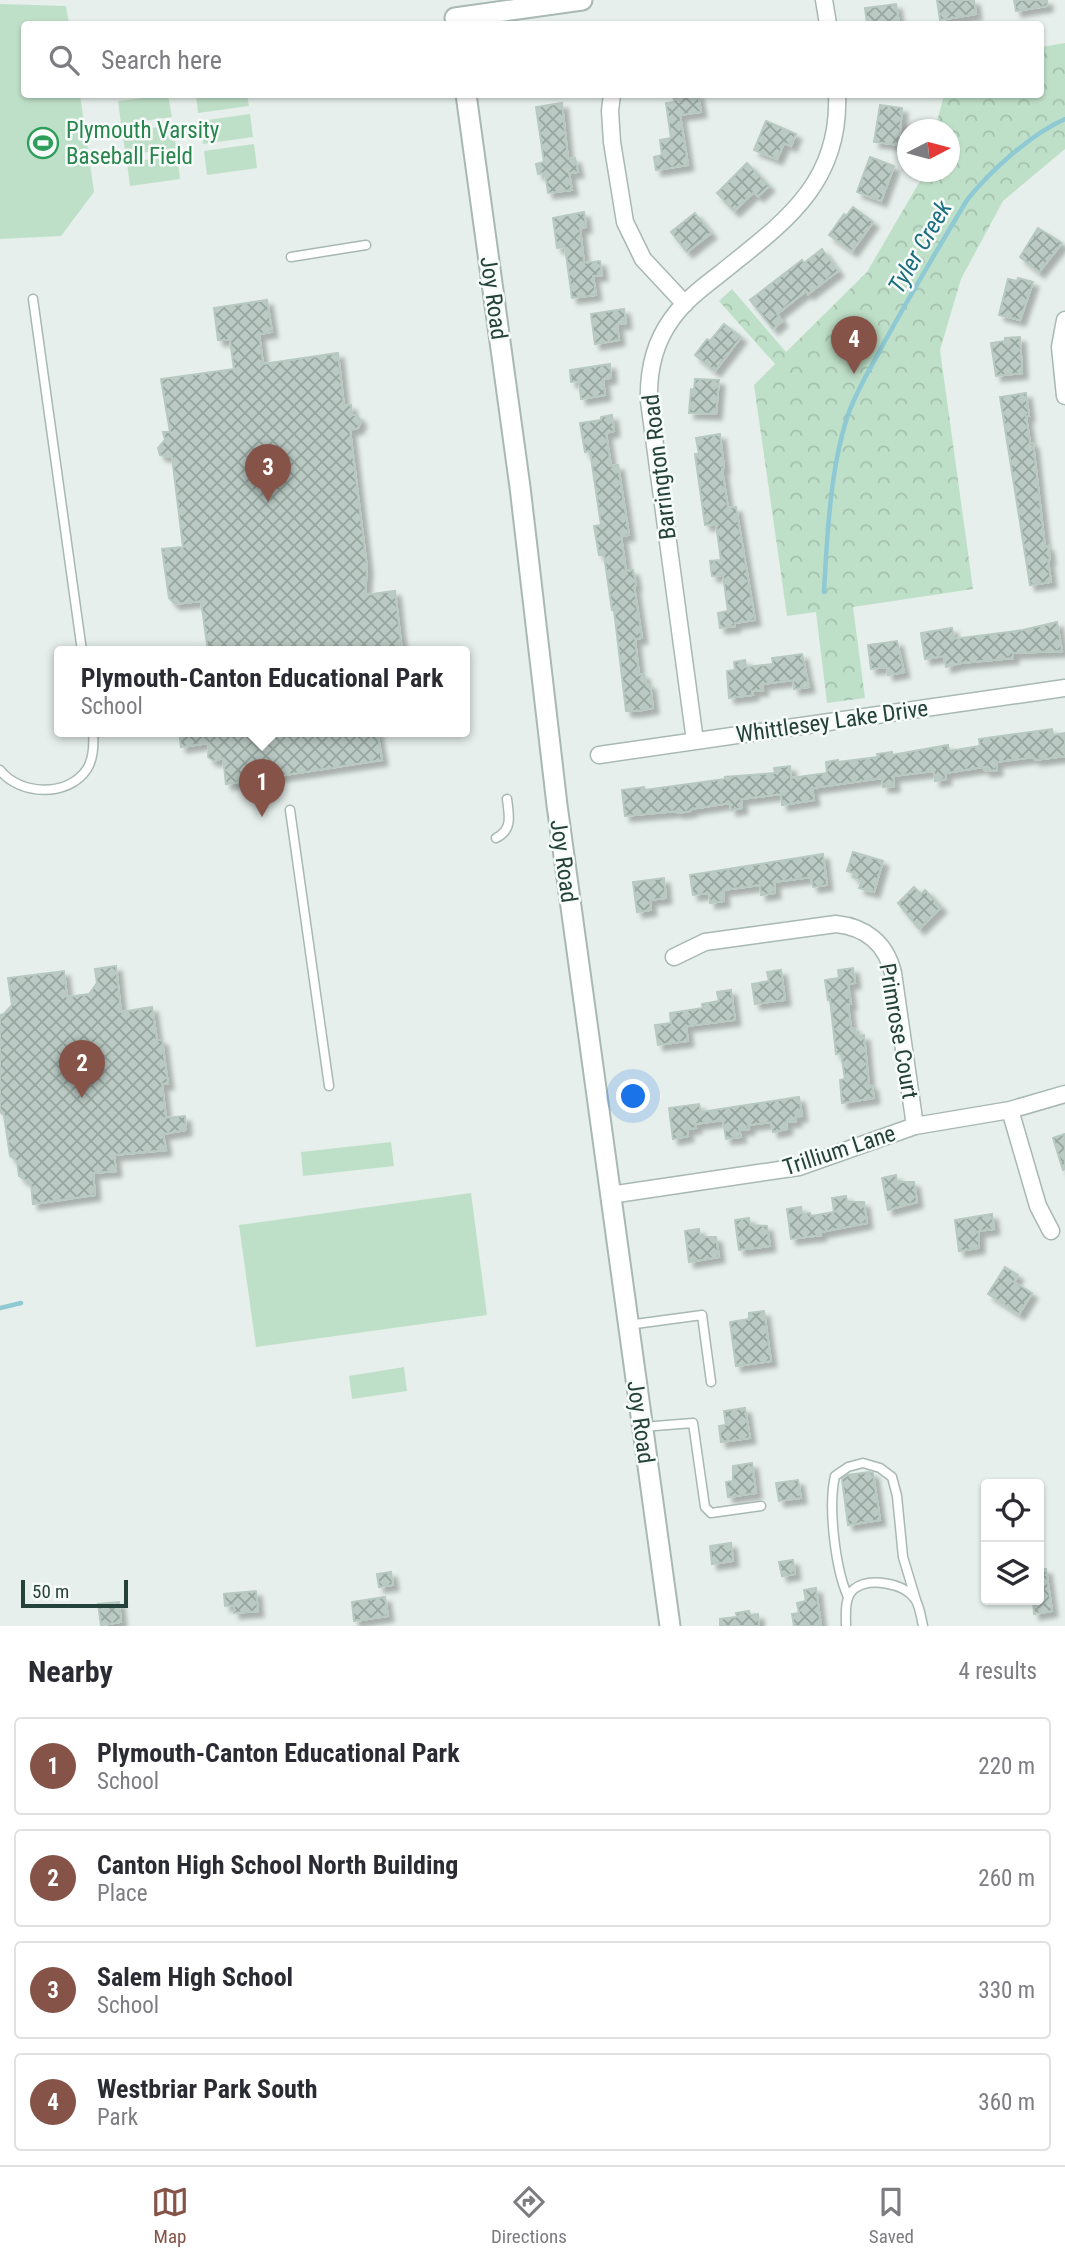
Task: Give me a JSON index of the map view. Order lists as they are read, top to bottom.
{
  "streets": {
    "street": [
      "Joy Road",
      "Barrington Road",
      "Whittlesey Lake Drive",
      "Primrose Court",
      "Trillium Lane"
    ]
  },
  "crossings": [
    ["Joy Road", "Trillium Lane"],
    ["Barrington Road", "Whittlesey Lake Drive"],
    ["Primrose Court", "Trillium Lane"]
  ],
  "water": ["Tyler Creek"],
  "places": {
    "sports": ["Plymouth Varsity Baseball Field"]
  },
  "scale_bar": "50 m",
  "north": "right",
  "page": {
    "search": "Search here",
    "pins": [
      "4",
      "3",
      "1",
      "2"
    ],
    "popup": ["Plymouth-Canton Educational Park", "School"],
    "scale": "50 m",
    "heading": ["Nearby", "4 results"],
    "list": [
      {
        "mark": "1",
        "name": "Plymouth-Canton Educational Park",
        "note": "School",
        "value": "220 m"
      },
      {
        "mark": "2",
        "name": "Canton High School North Building",
        "note": "Place",
        "value": "260 m"
      },
      {
        "mark": "3",
        "name": "Salem High School",
        "note": "School",
        "value": "330 m"
      },
      {
        "mark": "4",
        "name": "Westbriar Park South",
        "note": "Park",
        "value": "360 m"
      }
    ],
    "nav": ["Map", "Directions", "Saved"]
  }
}
